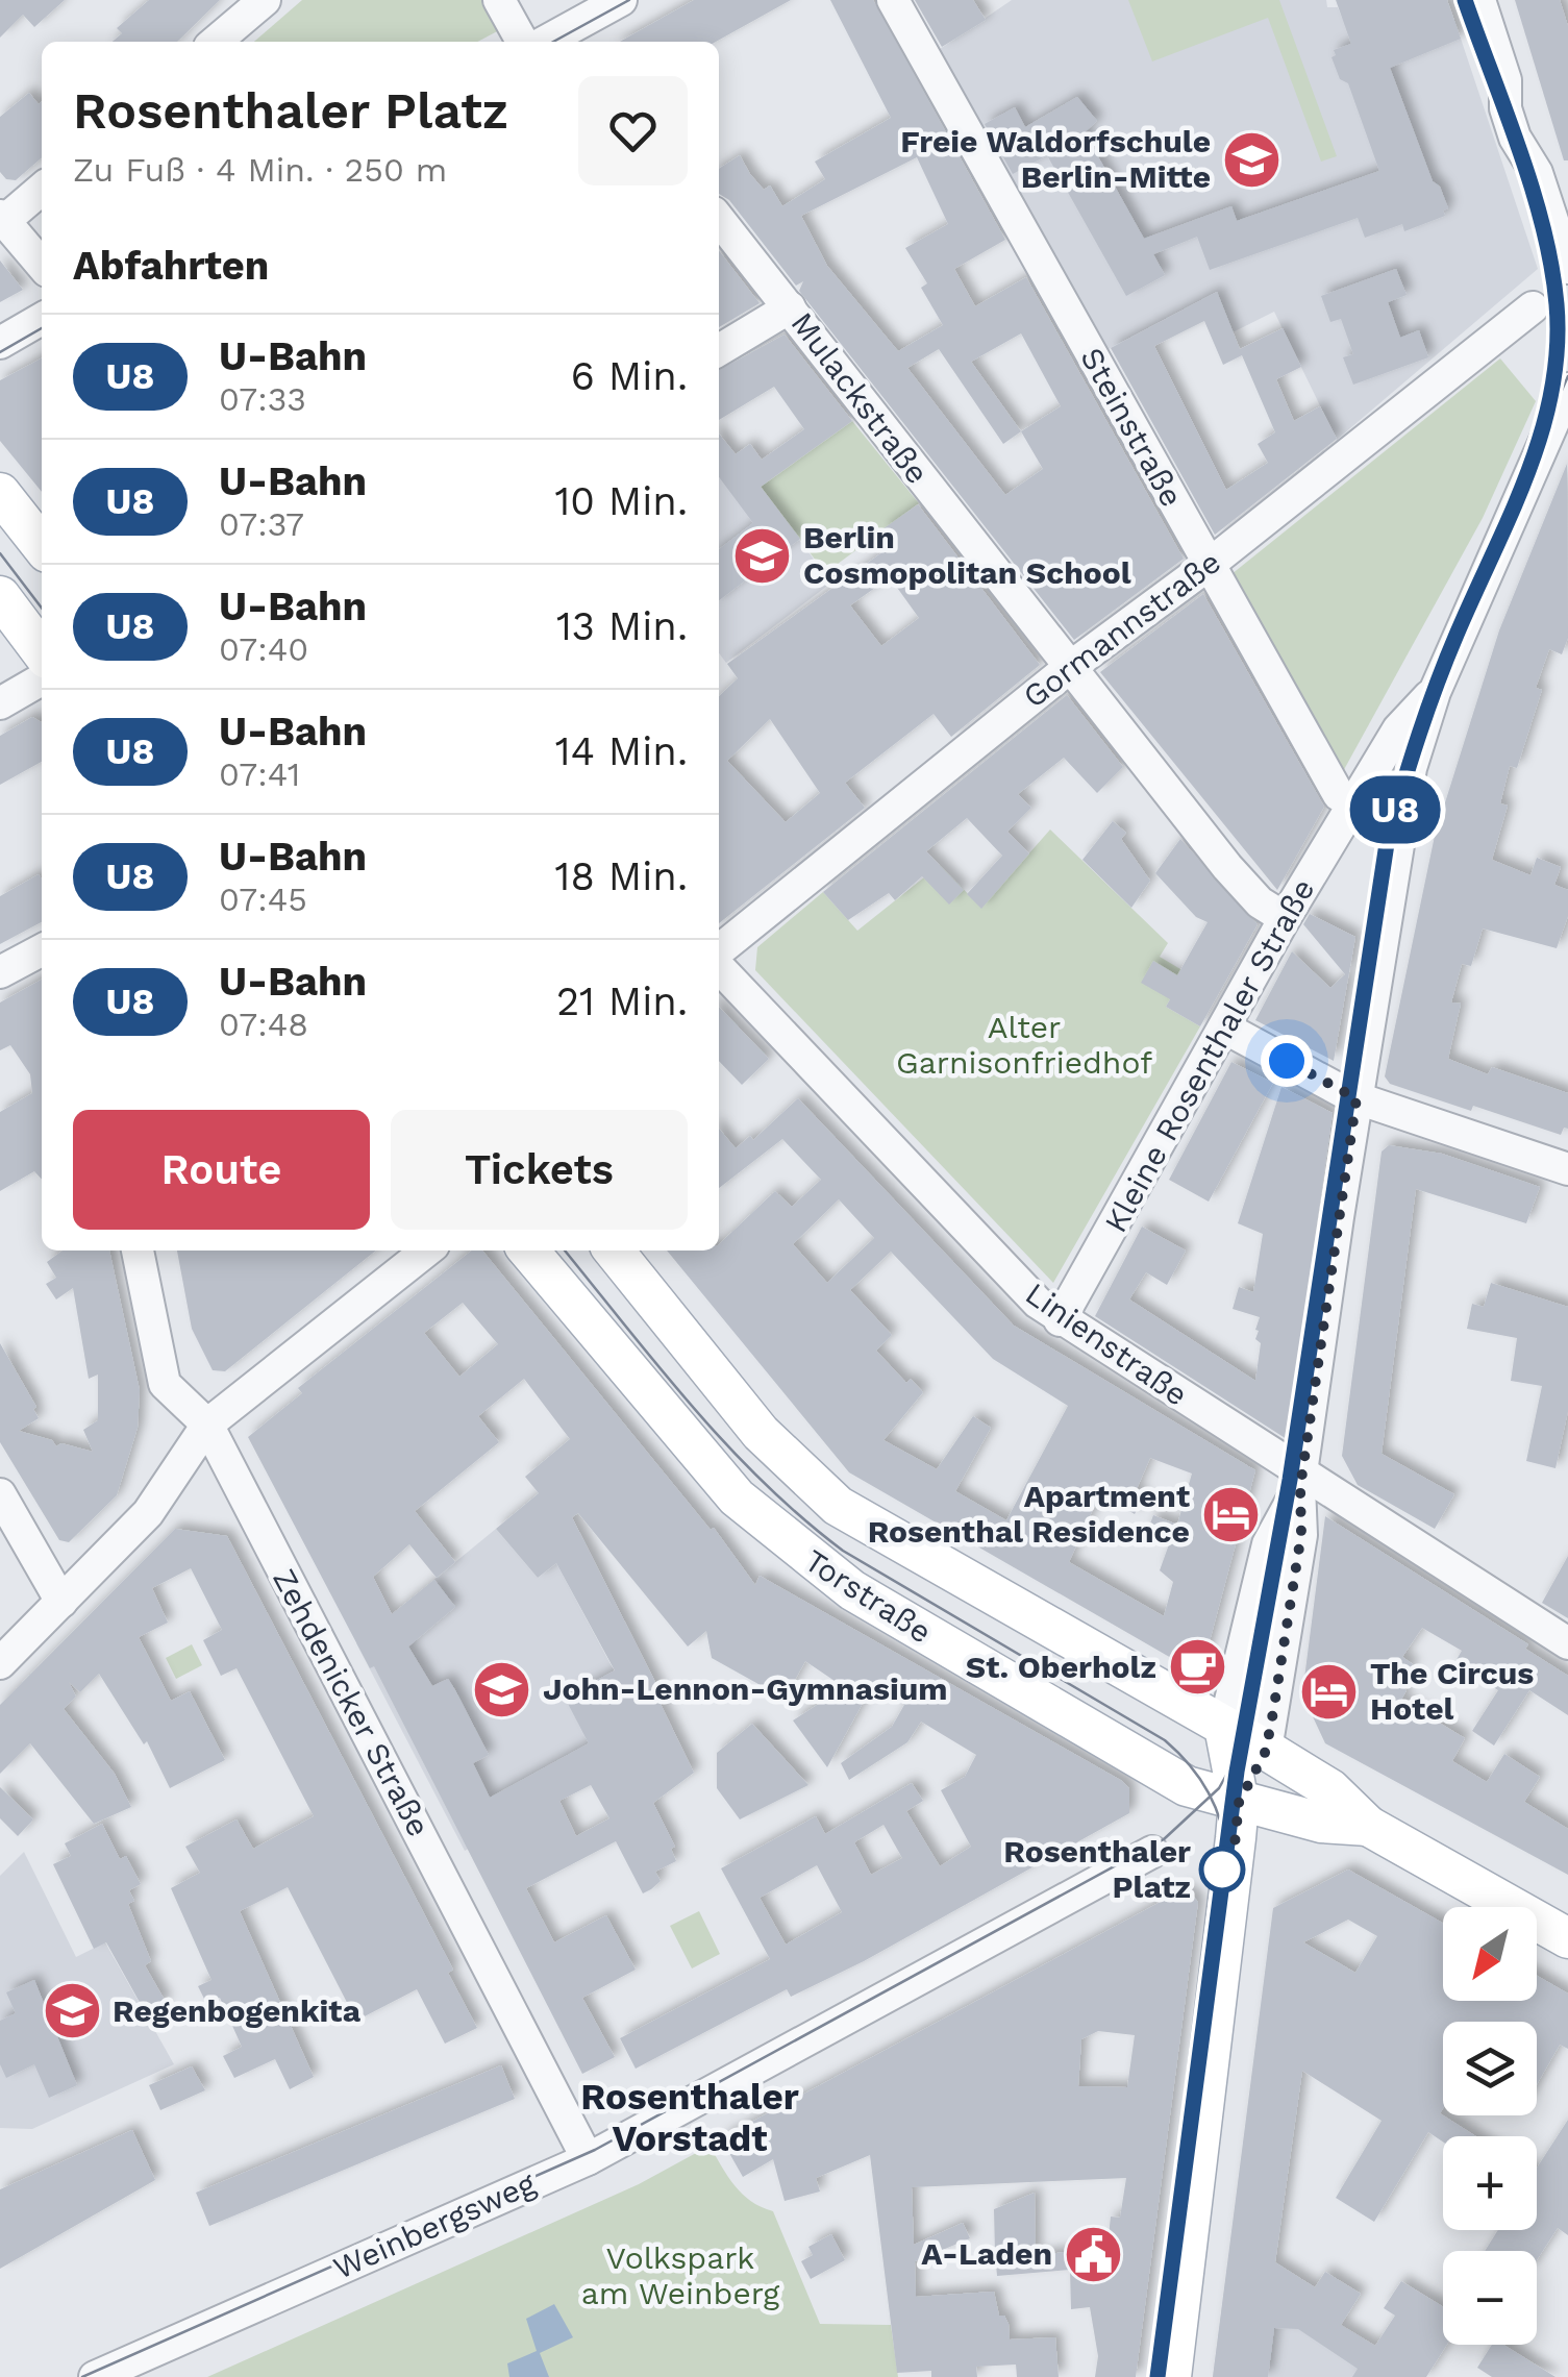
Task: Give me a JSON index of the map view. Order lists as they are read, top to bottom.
{
  "streets": {
    "main road": ["Torstraße"],
    "street": [
      "Mulackstraße",
      "Steinstraße",
      "Gormannstraße",
      "Kleine Rosenthaler Straße",
      "Linienstraße",
      "Zehdenicker Straße",
      "Weinbergsweg"
    ]
  },
  "crossings": [
    ["Mulackstraße", "Gormannstraße"],
    ["Mulackstraße", "Kleine Rosenthaler Straße"],
    ["Steinstraße", "Gormannstraße"],
    ["Steinstraße", "Kleine Rosenthaler Straße"],
    ["Kleine Rosenthaler Straße", "Linienstraße"],
    ["Zehdenicker Straße", "Weinbergsweg"]
  ],
  "districts": ["Rosenthaler Vorstadt"],
  "parks": ["Alter Garnisonfriedhof", "Volkspark am Weinberg"],
  "places": {
    "school or university": [
      "Freie Waldorfschule Berlin-Mitte",
      "Berlin Cosmopolitan School",
      "John-Lennon-Gymnasium",
      "Regenbogenkita"
    ],
    "hotel": ["Apartment Rosenthal Residence", "The Circus Hotel"],
    "cafe": ["St. Oberholz"],
    "other": ["Rosenthaler Platz"],
    "public building": ["A-Laden"]
  },
  "lines": ["metro line U8"],
  "north": "bottom left",
  "page": {
    "on_map": "U8",
    "heading": [
      ["Rosenthaler Platz", "Zu Fuß · 4 Min. · 250 m"],
      "Abfahrten"
    ],
    "list": [
      {
        "mark": "U8",
        "name": "U-Bahn",
        "note": "07:33",
        "value": "6 Min."
      },
      {
        "mark": "U8",
        "name": "U-Bahn",
        "note": "07:37",
        "value": "10 Min."
      },
      {
        "mark": "U8",
        "name": "U-Bahn",
        "note": "07:40",
        "value": "13 Min."
      },
      {
        "mark": "U8",
        "name": "U-Bahn",
        "note": "07:41",
        "value": "14 Min."
      },
      {
        "mark": "U8",
        "name": "U-Bahn",
        "note": "07:45",
        "value": "18 Min."
      },
      {
        "mark": "U8",
        "name": "U-Bahn",
        "note": "07:48",
        "value": "21 Min."
      }
    ],
    "buttons": ["Route", "Tickets"],
    "map_buttons": ["+", "−"]
  }
}
